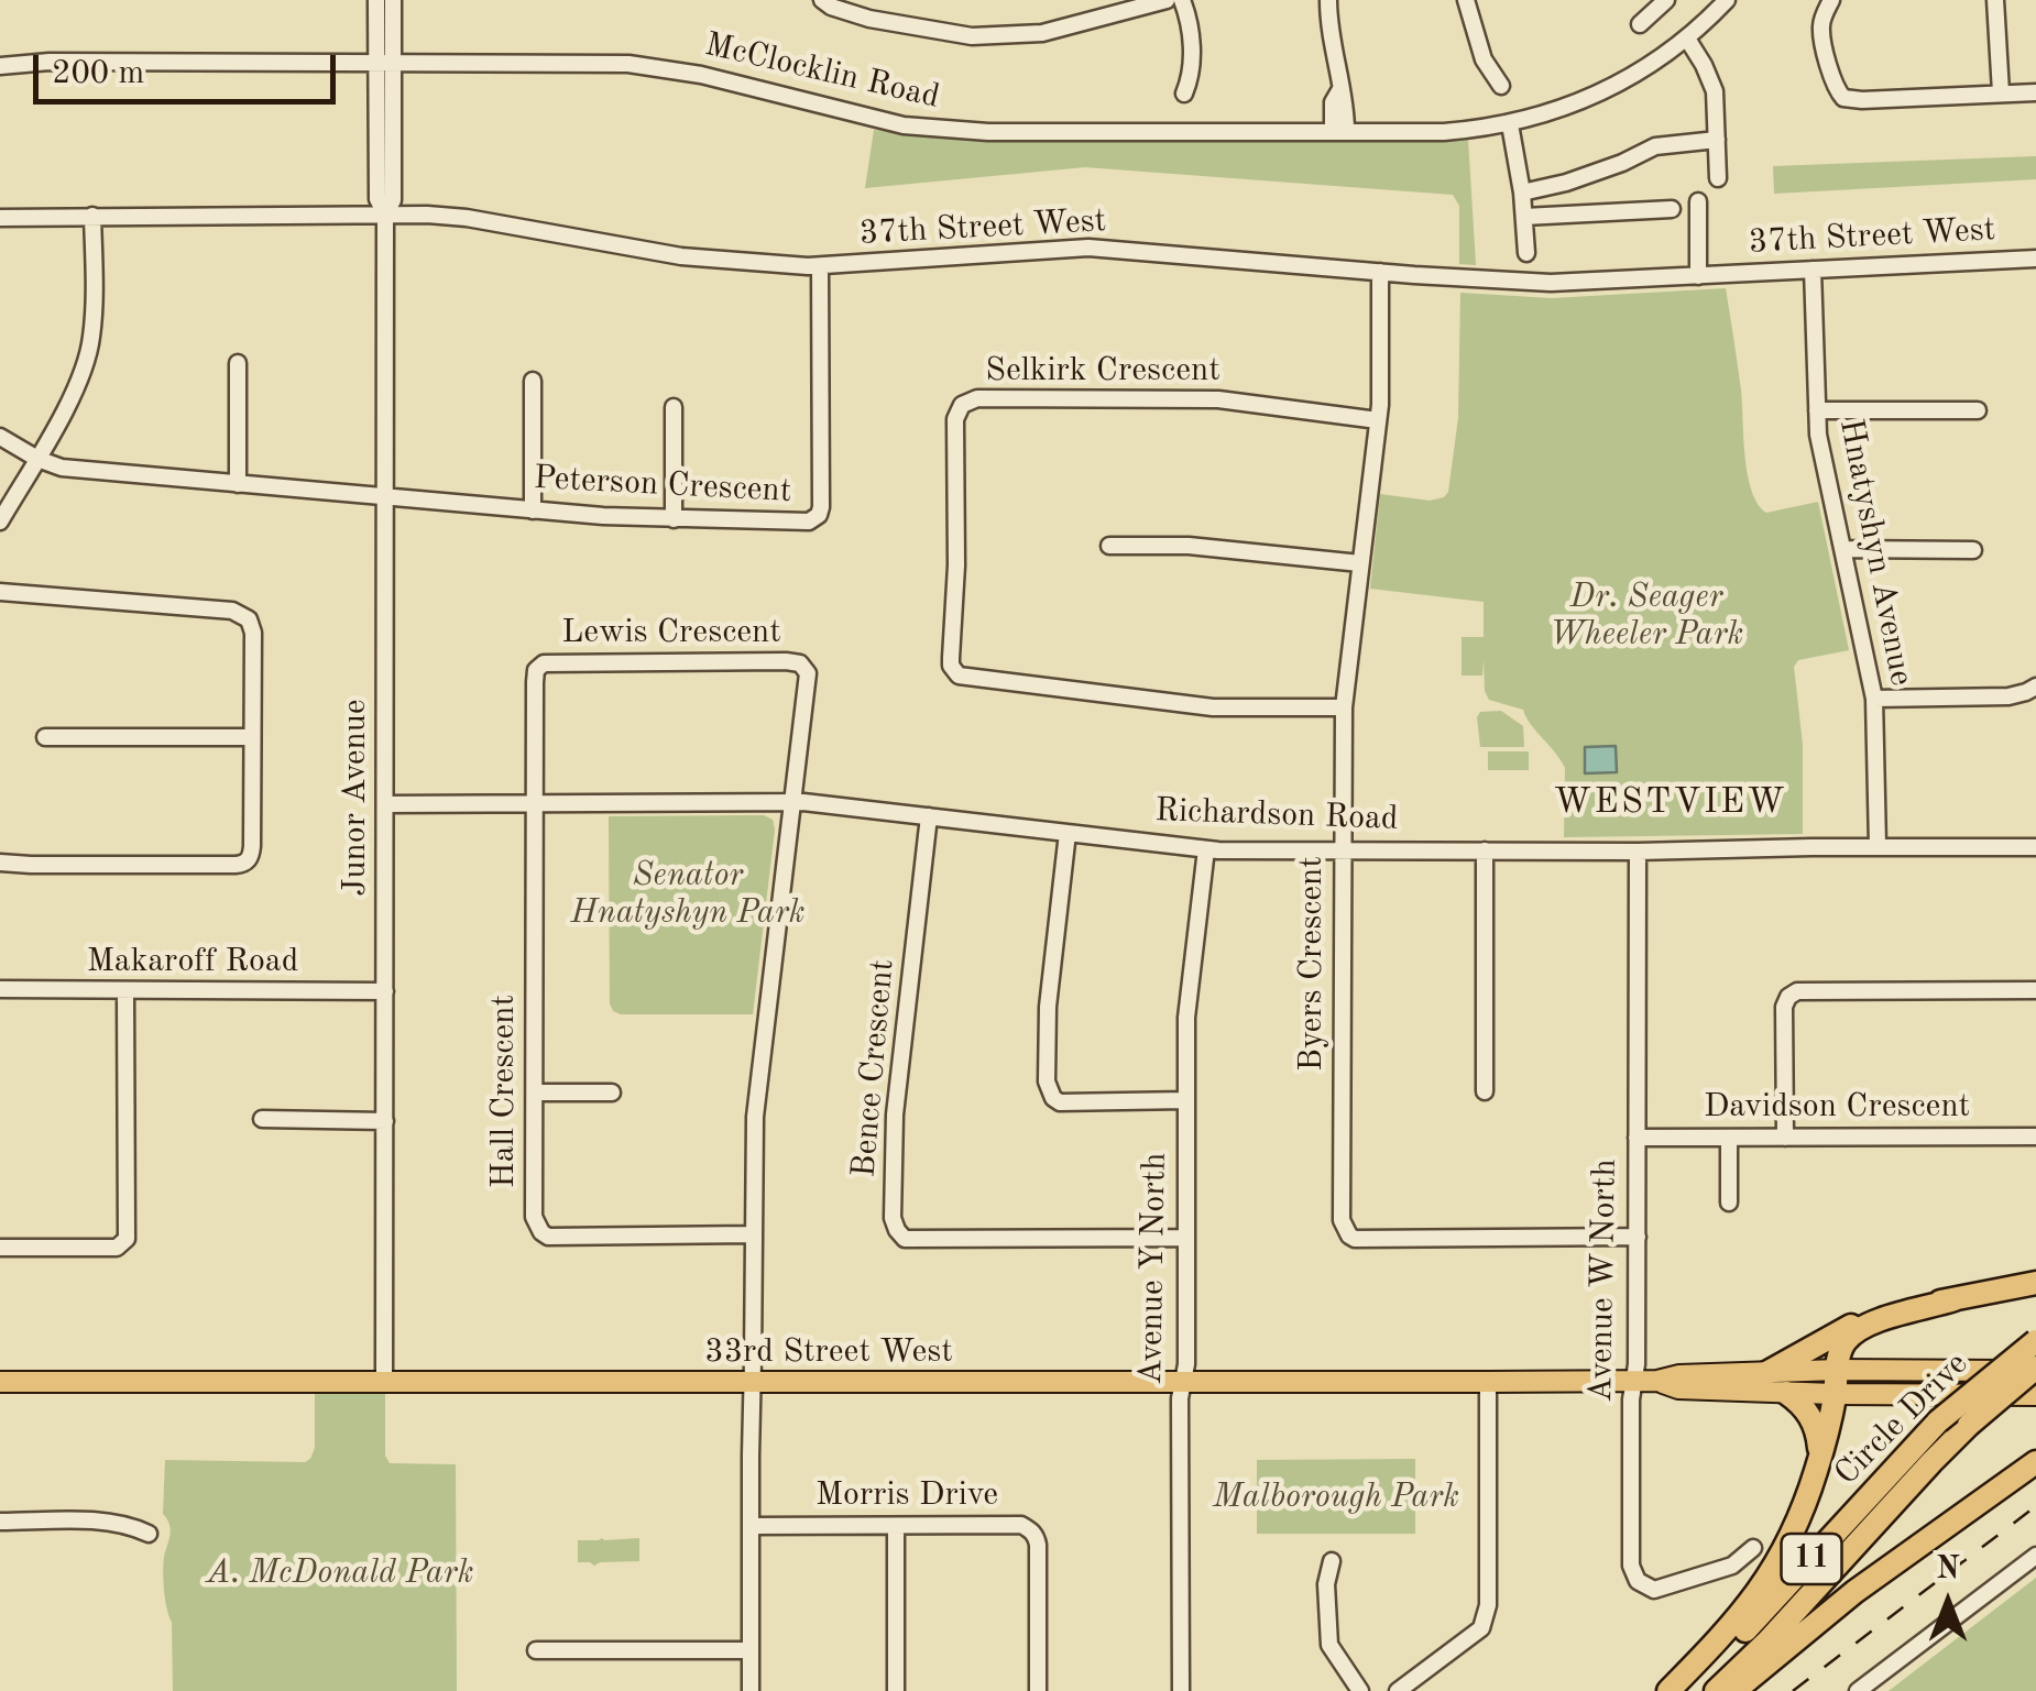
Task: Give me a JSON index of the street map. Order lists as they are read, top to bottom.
{
  "streets": {
    "highway": ["Circle Drive", "11"],
    "main road": ["33rd Street West"],
    "street": [
      "McClocklin Road",
      "37th Street West",
      "Selkirk Crescent",
      "Peterson Crescent",
      "Hnatyshyn Avenue",
      "Lewis Crescent",
      "Junor Avenue",
      "Richardson Road",
      "Makaroff Road",
      "Byers Crescent",
      "Bence Crescent",
      "Hall Crescent",
      "Davidson Crescent",
      "Avenue Y North",
      "Avenue W North",
      "Morris Drive"
    ]
  },
  "crossings": [
    ["McClocklin Road", "Junor Avenue"],
    ["37th Street West", "Peterson Crescent"],
    ["37th Street West", "Hnatyshyn Avenue"],
    ["37th Street West", "Junor Avenue"],
    ["37th Street West", "Byers Crescent"],
    ["Selkirk Crescent", "Byers Crescent"],
    ["Peterson Crescent", "Junor Avenue"],
    ["Hnatyshyn Avenue", "Richardson Road"],
    ["Lewis Crescent", "Richardson Road"],
    ["Lewis Crescent", "Hall Crescent"],
    ["Junor Avenue", "Richardson Road"],
    ["Junor Avenue", "Makaroff Road"],
    ["Junor Avenue", "33rd Street West"],
    ["Richardson Road", "Byers Crescent"],
    ["Richardson Road", "Bence Crescent"],
    ["Richardson Road", "Hall Crescent"],
    ["Richardson Road", "Avenue Y North"],
    ["Richardson Road", "Avenue W North"],
    ["Byers Crescent", "Avenue W North"],
    ["Bence Crescent", "Avenue Y North"],
    ["Davidson Crescent", "Avenue W North"],
    ["Avenue Y North", "33rd Street West"],
    ["Avenue W North", "33rd Street West"],
    ["33rd Street West", "Circle Drive"]
  ],
  "districts": ["WESTVIEW"],
  "parks": [
    "Dr. Seager Wheeler Park",
    "Senator Hnatyshyn Park",
    "Malborough Park",
    "A. McDonald Park"
  ],
  "scale_bar": "200 m",
  "north": "top"
}
